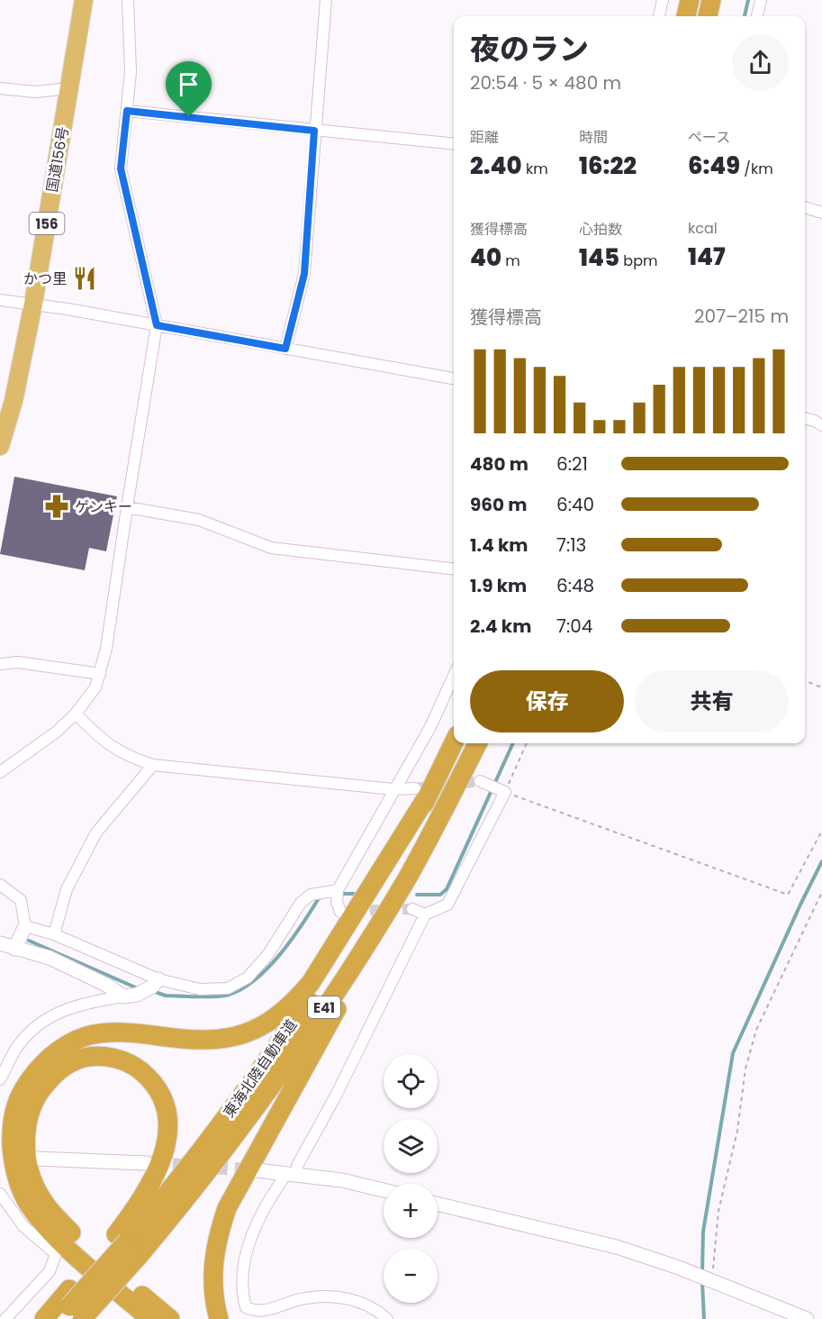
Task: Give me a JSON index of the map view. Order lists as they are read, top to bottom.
{
  "streets": {
    "highway": [
      "国道156号",
      "156",
      "E41",
      "東海北陸自動車道"
    ]
  },
  "places": {
    "restaurant": ["かつ里"],
    "pharmacy": ["ゲンキー"]
  },
  "page": {
    "heading": ["夜のラン", "20:54 · 5 × 480 m"],
    "stats": [
      ["距離", "2.40 km"],
      ["時間", "16:22"],
      ["ペース", "6:49 /km"],
      ["獲得標高", "40 m"],
      ["心拍数", "145 bpm"],
      ["kcal", "147"]
    ],
    "chart": ["獲得標高", "207–215 m"],
    "list": [
      {
        "name": "480 m",
        "note": "6:21"
      },
      {
        "name": "960 m",
        "note": "6:40"
      },
      {
        "name": "1.4 km",
        "note": "7:13"
      },
      {
        "name": "1.9 km",
        "note": "6:48"
      },
      {
        "name": "2.4 km",
        "note": "7:04"
      }
    ],
    "buttons": ["保存", "共有"],
    "map_buttons": ["+", "−"]
  }
}
